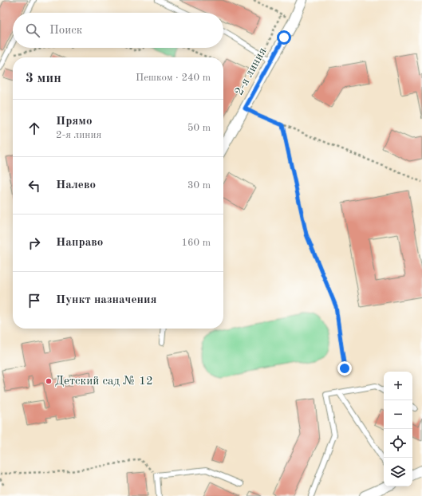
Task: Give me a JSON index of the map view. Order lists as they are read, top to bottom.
{
  "streets": {
    "street": ["2-я линия"]
  },
  "places": ["Детский сад № 12"],
  "page": {
    "search": "Поиск",
    "heading": ["3 мин", "Пешком · 240 m"],
    "list": [
      ["Прямо", "2-я линия", "50 m"],
      ["Налево", "30 m"],
      ["Направо", "160 m"],
      "Пункт назначения"
    ],
    "map_buttons": ["+", "−"]
  }
}
